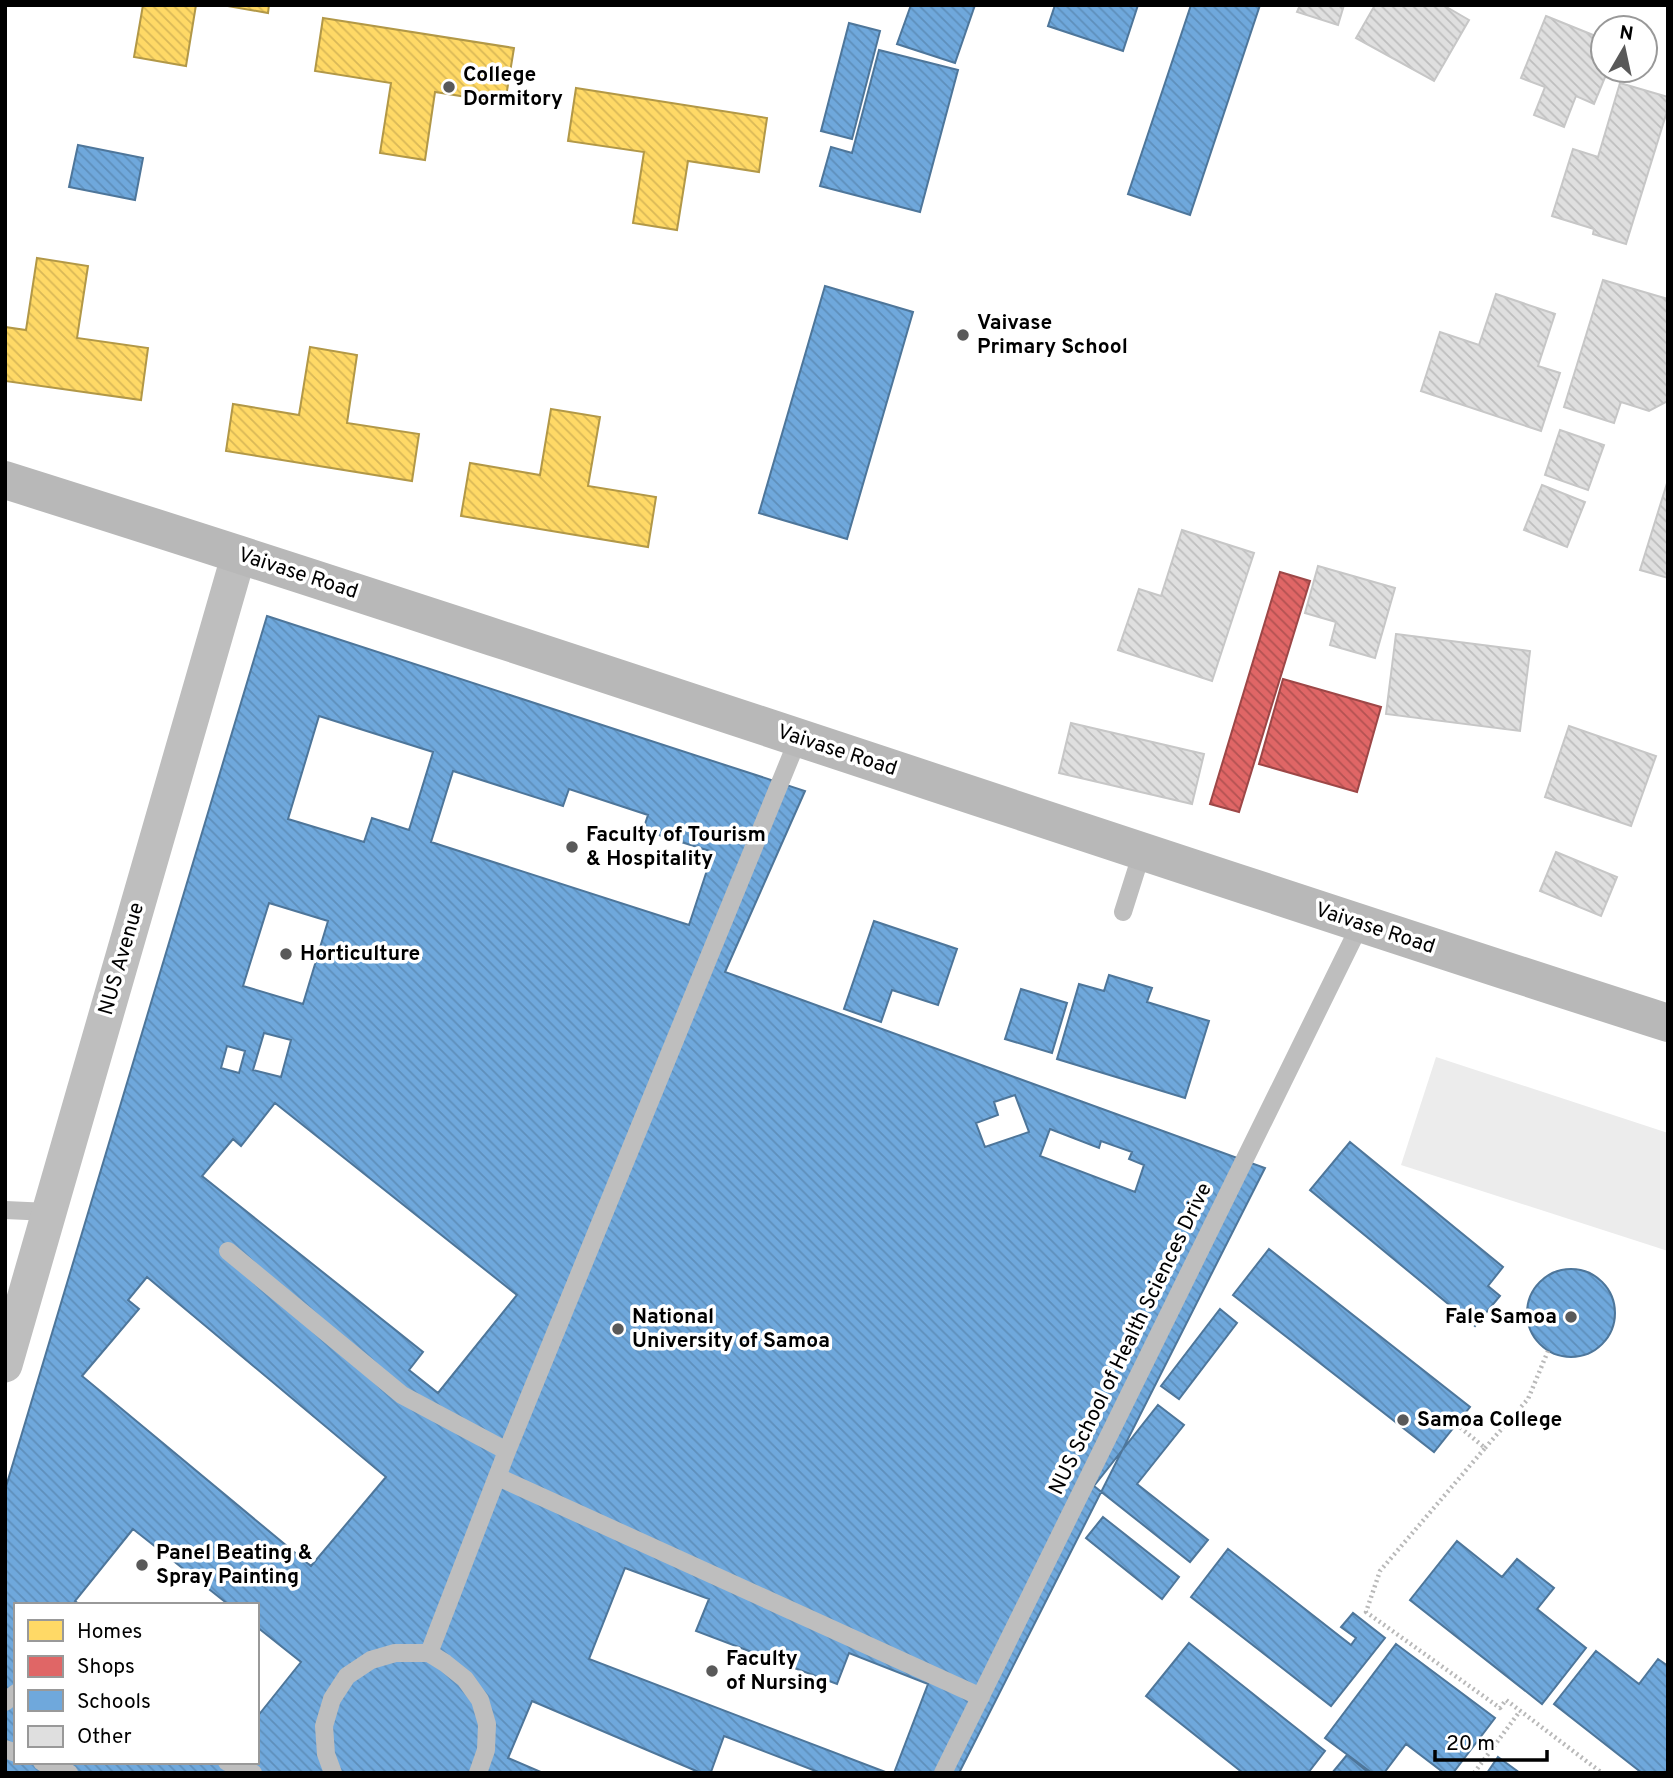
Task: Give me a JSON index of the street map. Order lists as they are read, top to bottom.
{
  "streets": {
    "main road": ["Vaivase Road"],
    "street": ["NUS Avenue"],
    "lane": ["NUS School of Health Sciences Drive"]
  },
  "crossings": [
    ["Vaivase Road", "NUS Avenue"],
    ["Vaivase Road", "NUS School of Health Sciences Drive"]
  ],
  "places": [
    "College Dormitory",
    "Vaivase Primary School",
    "Faculty of Tourism & Hospitality",
    "Horticulture",
    "Fale Samoa",
    "National University of Samoa",
    "Samoa College",
    "Panel Beating & Spray Painting",
    "Faculty of Nursing"
  ],
  "legend": [
    "Homes",
    "Shops",
    "Schools",
    "Other"
  ],
  "scale_bar": "20 m",
  "north": "top"
}
